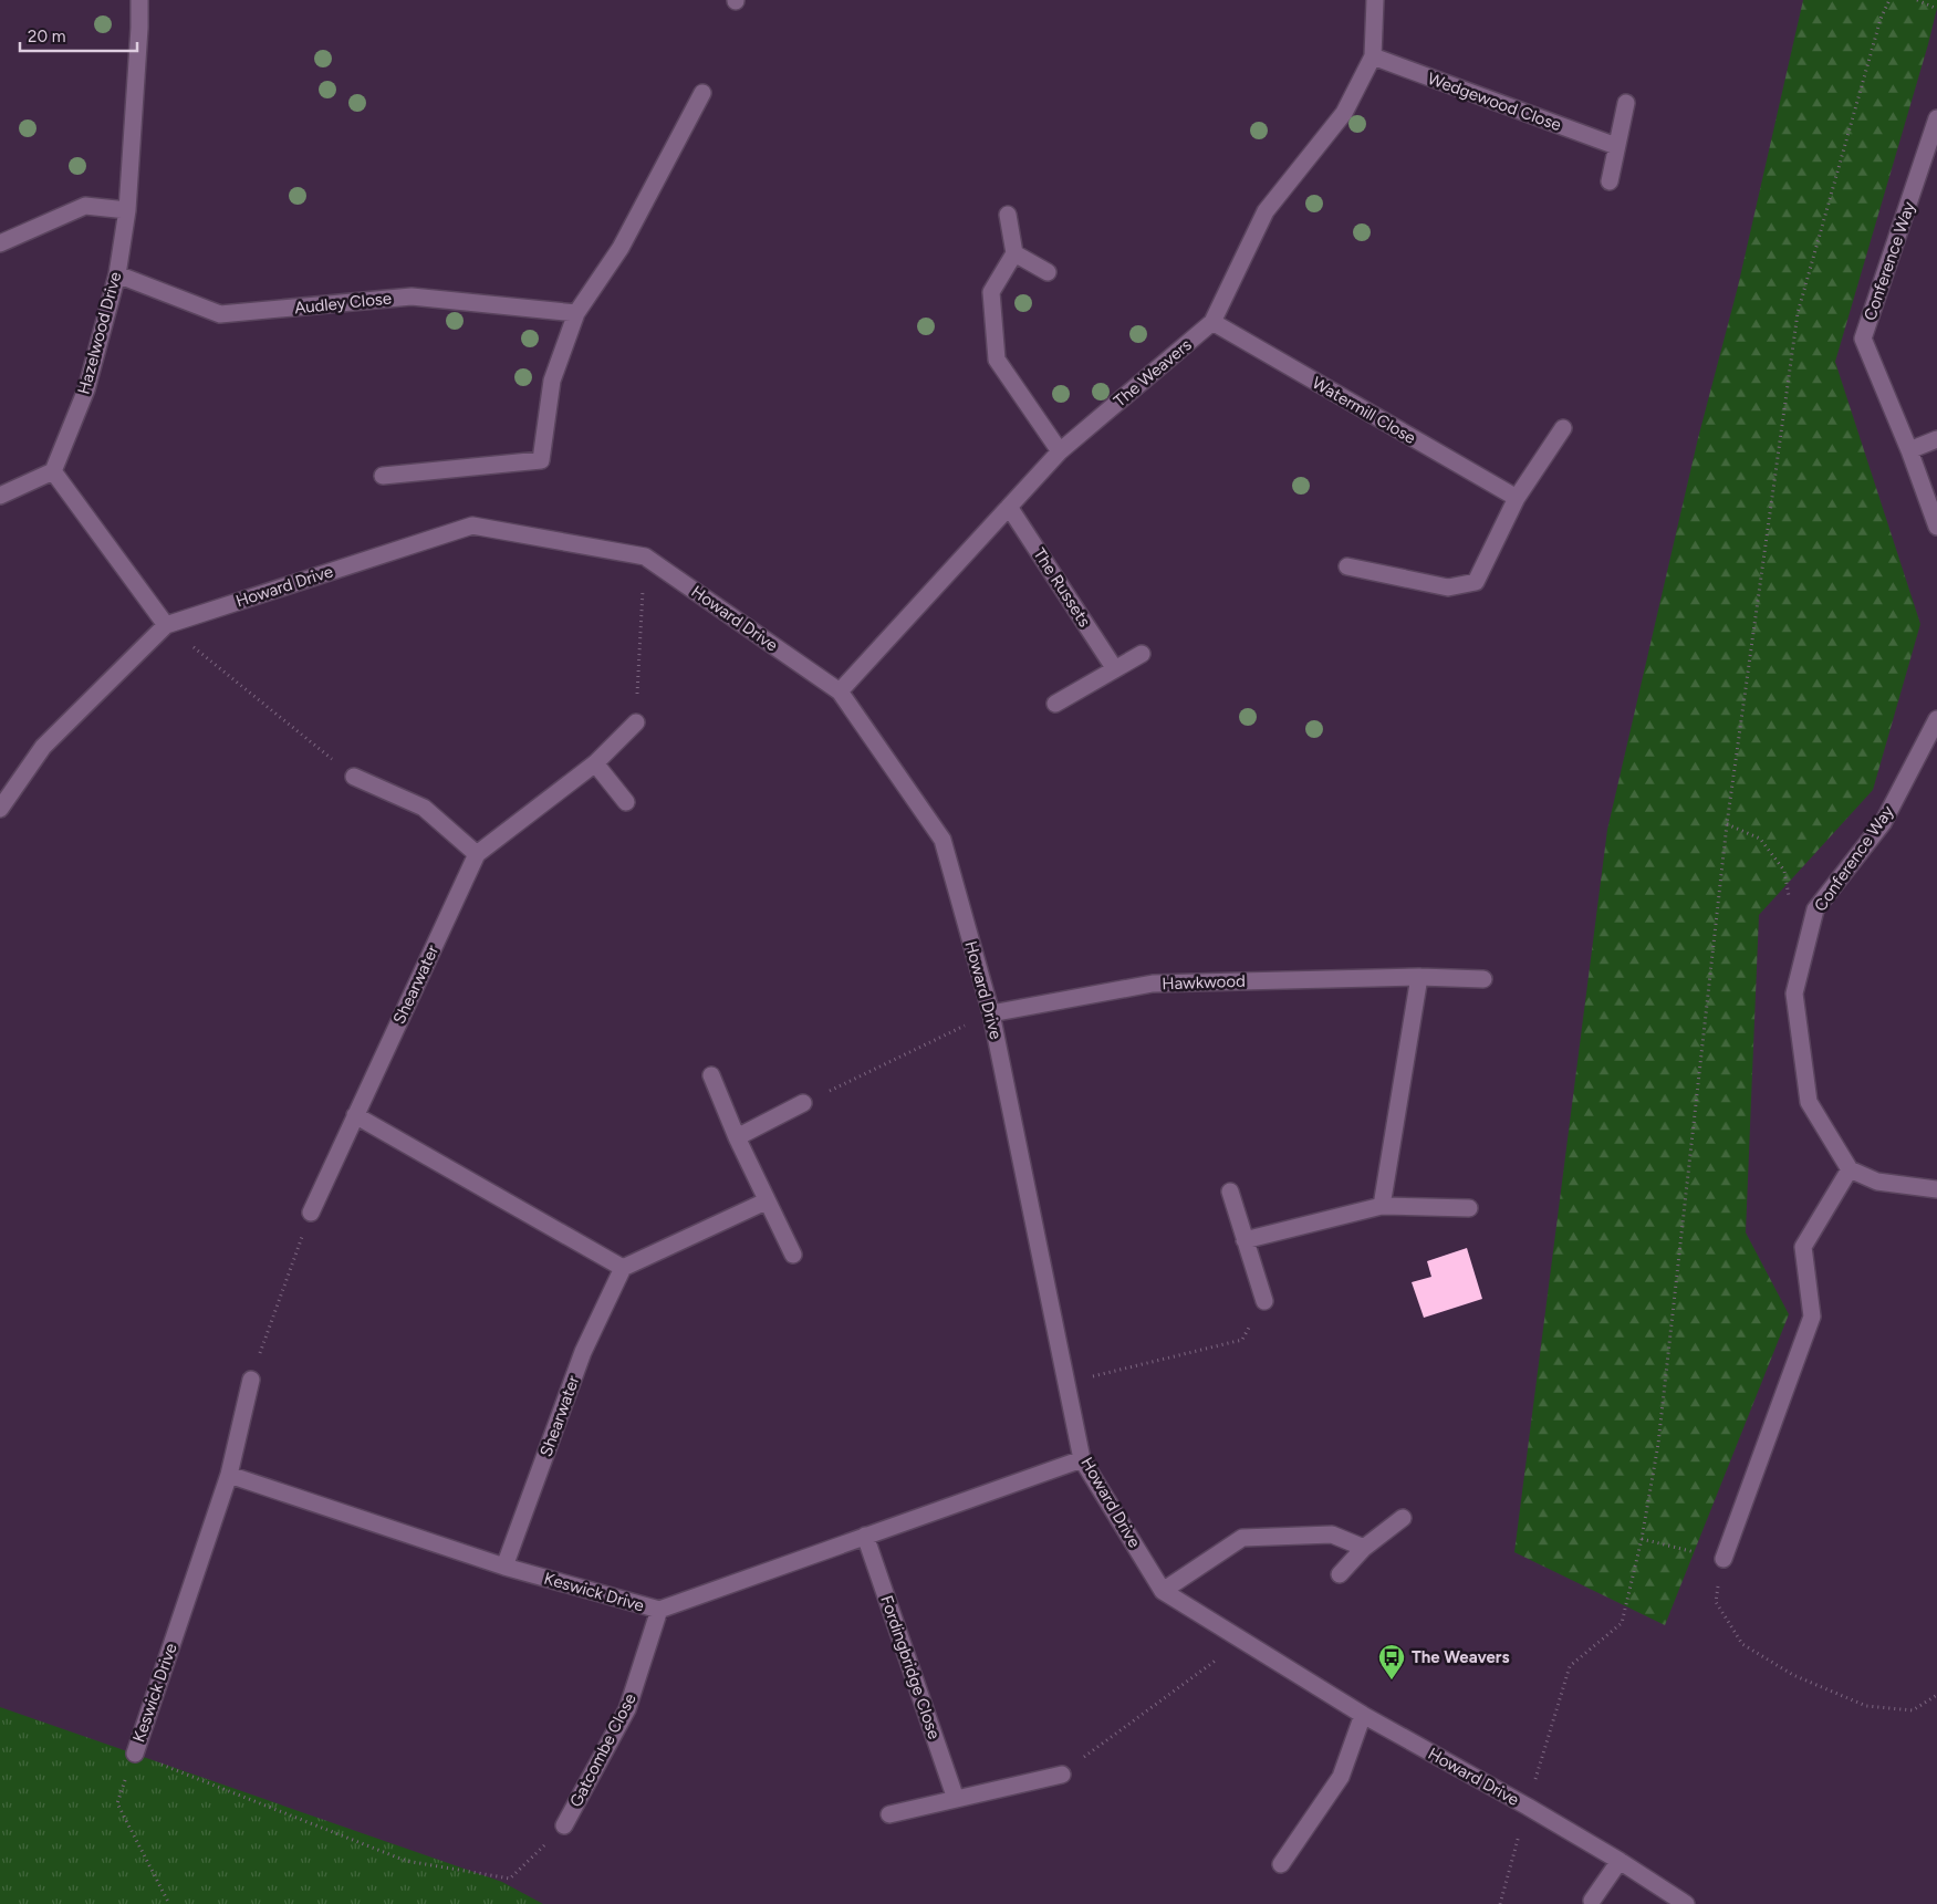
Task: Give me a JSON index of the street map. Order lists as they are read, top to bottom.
{
  "streets": {
    "street": [
      "Wedgewood Close",
      "Conference Way",
      "Audley Close",
      "Hazelwood Drive",
      "The Weavers",
      "Watermill Close",
      "Howard Drive",
      "The Russets",
      "Hawkwood",
      "Shearwater",
      "Keswick Drive",
      "Fordingbridge Close",
      "Gatcombe Close"
    ]
  },
  "crossings": [
    ["Wedgewood Close", "The Weavers"],
    ["Audley Close", "Hazelwood Drive"],
    ["The Weavers", "Watermill Close"],
    ["The Weavers", "Howard Drive"],
    ["The Weavers", "The Russets"],
    ["Howard Drive", "Hawkwood"],
    ["Howard Drive", "Keswick Drive"],
    ["Shearwater", "Keswick Drive"],
    ["Keswick Drive", "Fordingbridge Close"],
    ["Keswick Drive", "Gatcombe Close"]
  ],
  "places": {
    "bus stop": ["The Weavers"]
  },
  "scale_bar": "20 m"
}
